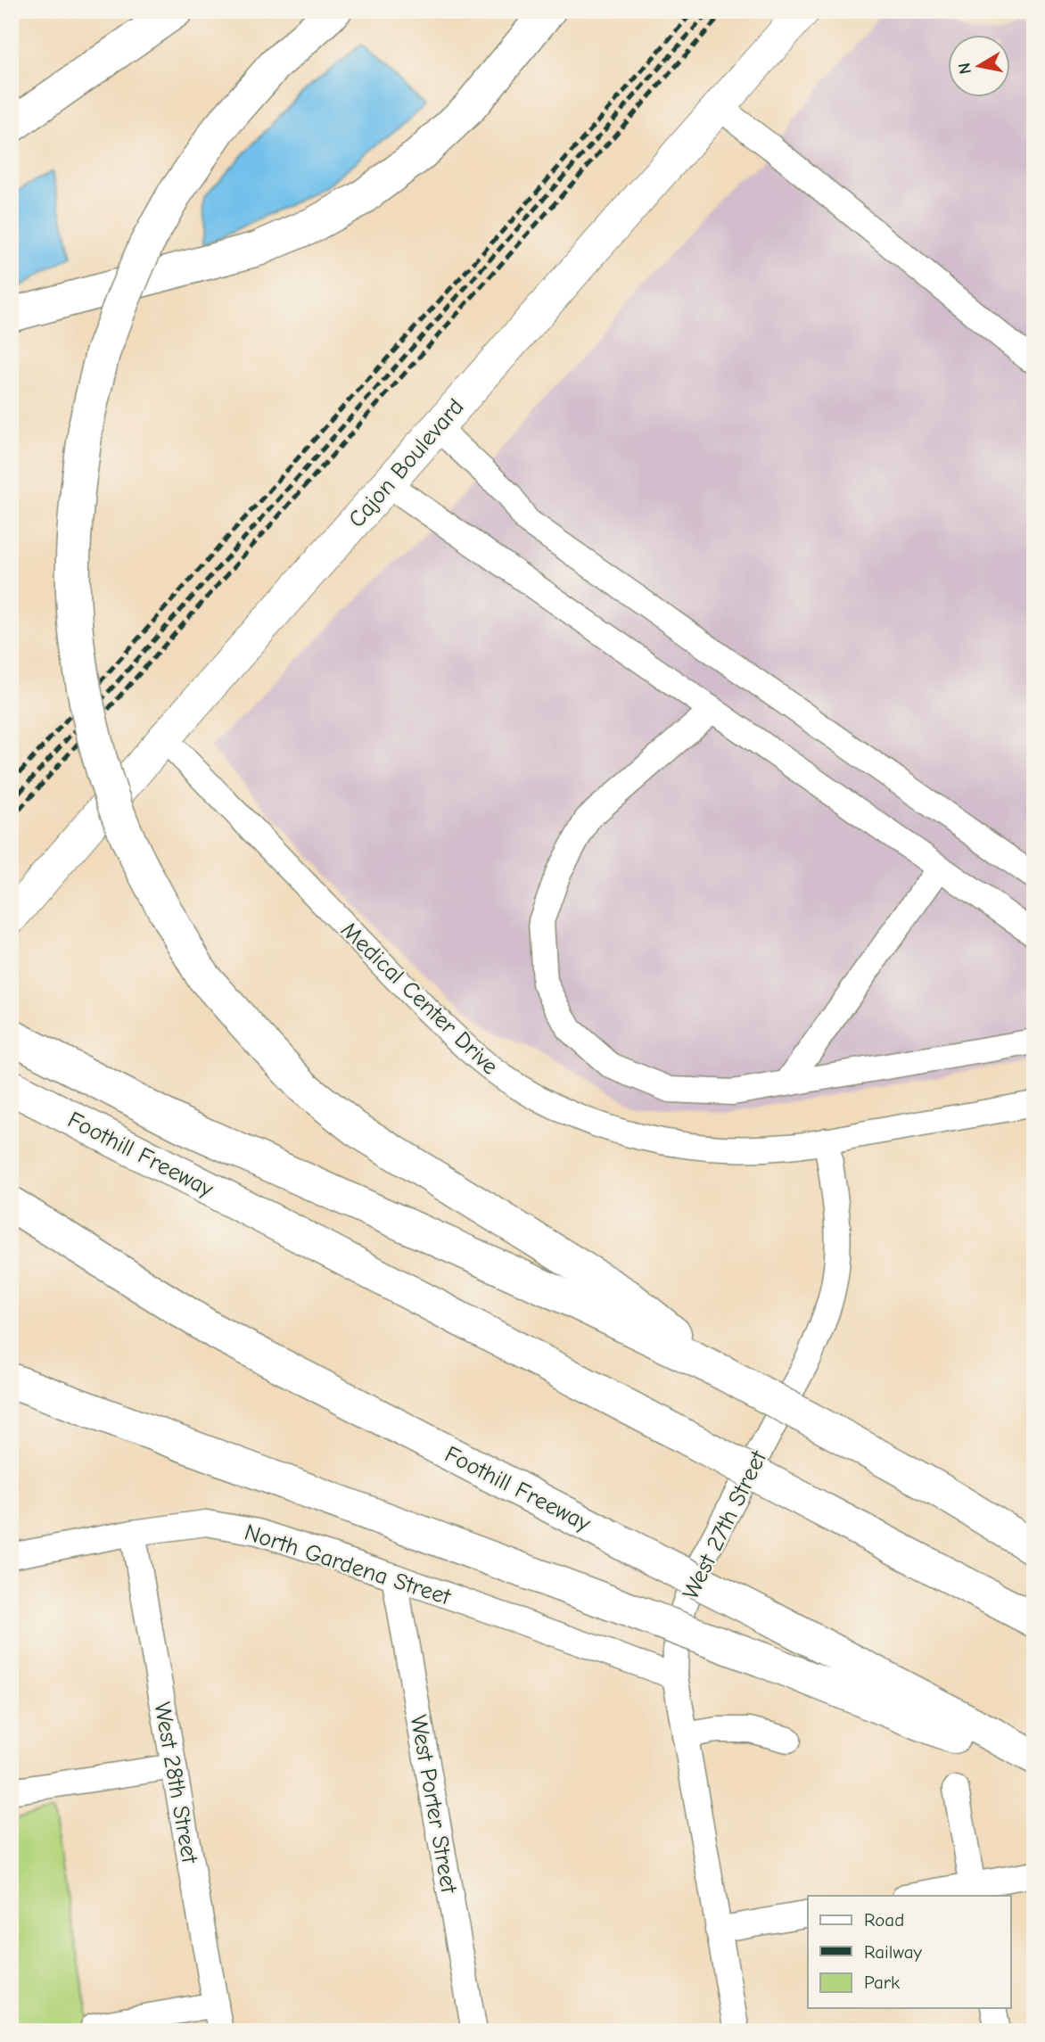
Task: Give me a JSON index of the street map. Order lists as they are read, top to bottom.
{
  "streets": {
    "highway": ["Foothill Freeway"],
    "main road": ["Cajon Boulevard"],
    "street": [
      "Medical Center Drive",
      "West 27th Street",
      "North Gardena Street",
      "West 28th Street",
      "West Porter Street"
    ]
  },
  "crossings": [
    ["Cajon Boulevard", "Medical Center Drive"],
    ["Medical Center Drive", "West 27th Street"],
    ["West 27th Street", "North Gardena Street"],
    ["North Gardena Street", "West 28th Street"],
    ["North Gardena Street", "West Porter Street"]
  ],
  "legend": ["Road", "Railway", "Park"],
  "north": "left"
}
